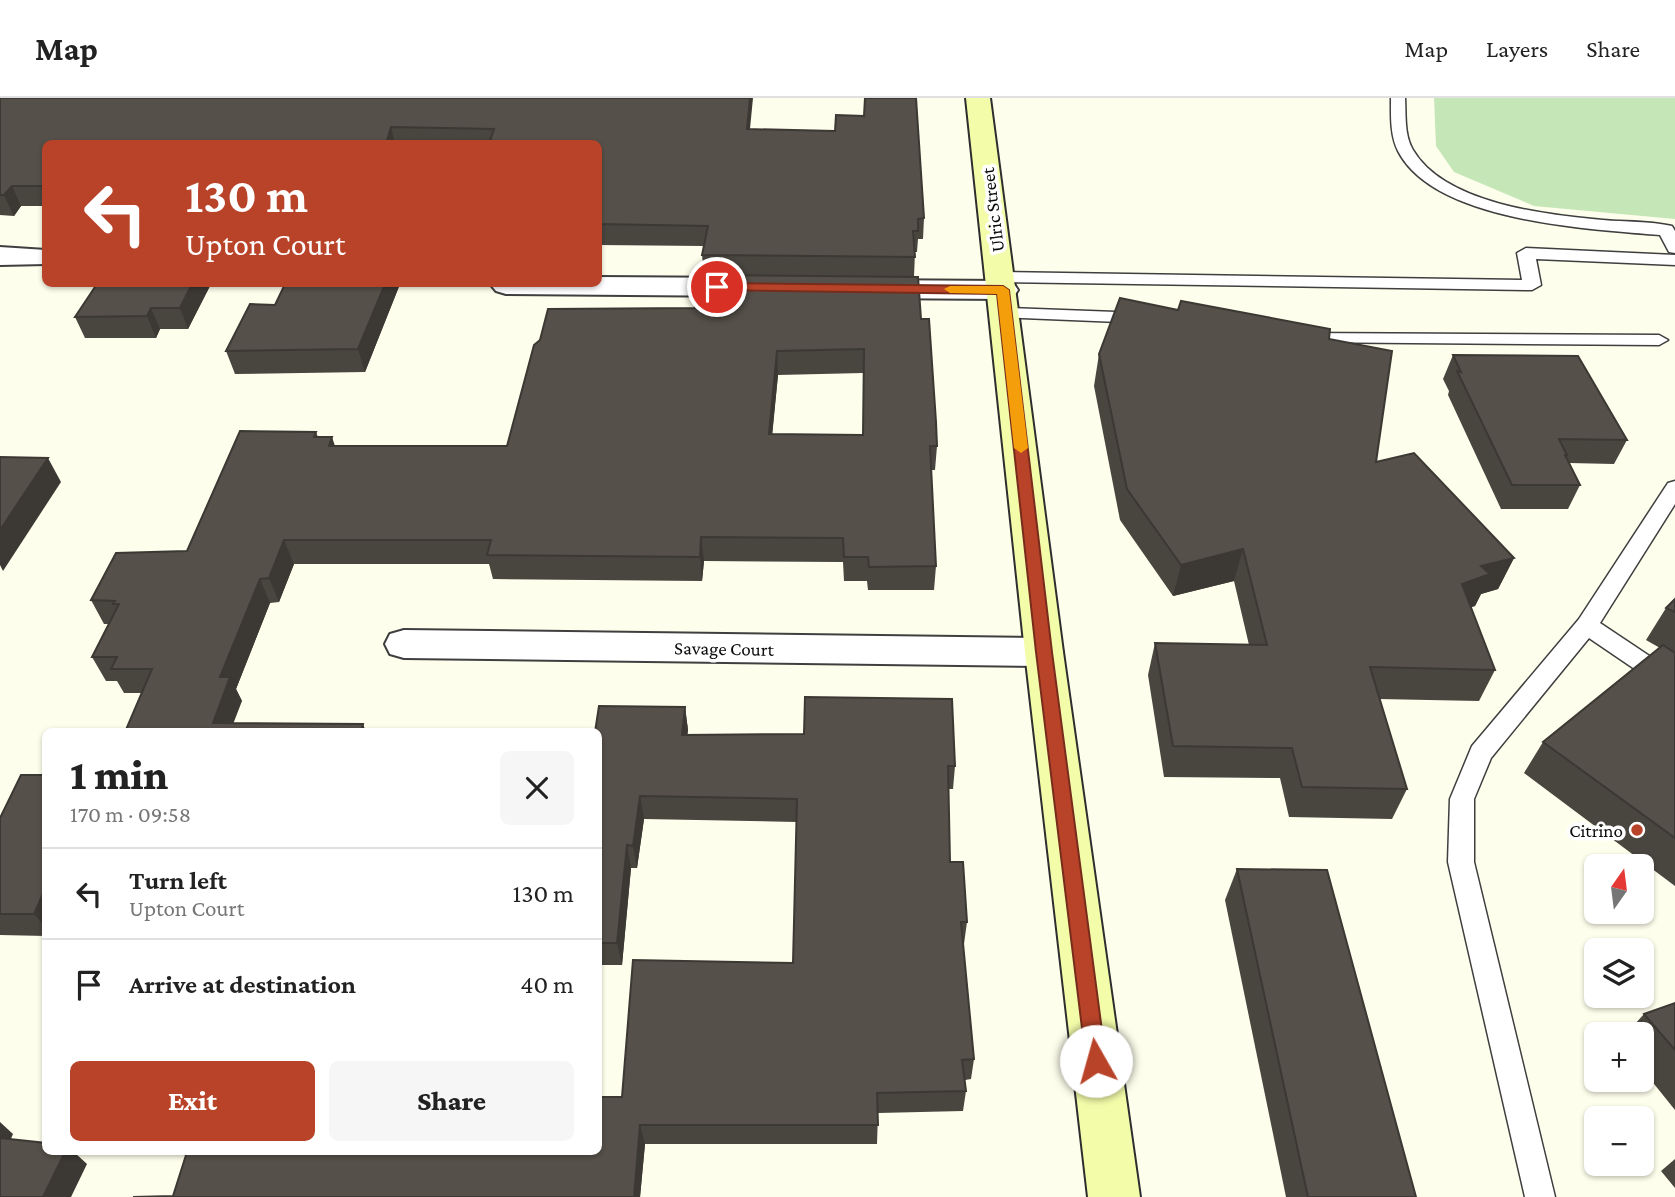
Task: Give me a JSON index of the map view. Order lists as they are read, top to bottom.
{
  "streets": {
    "main road": ["Ulric Street"],
    "street": ["Savage Court"]
  },
  "crossings": [
    ["Ulric Street", "Savage Court"]
  ],
  "places": ["Citrino"],
  "north": "top",
  "page": {
    "header": "Map",
    "nav": ["Map", "Layers", "Share"],
    "turn": ["130 m", "Upton Court"],
    "heading": ["1 min", "170 m · 09:58"],
    "list": [
      {
        "name": "Turn left",
        "note": "Upton Court",
        "value": "130 m"
      },
      {
        "name": "Arrive at destination",
        "value": "40 m"
      }
    ],
    "map_buttons": ["+", "−"],
    "buttons": ["Exit", "Share"]
  }
}
